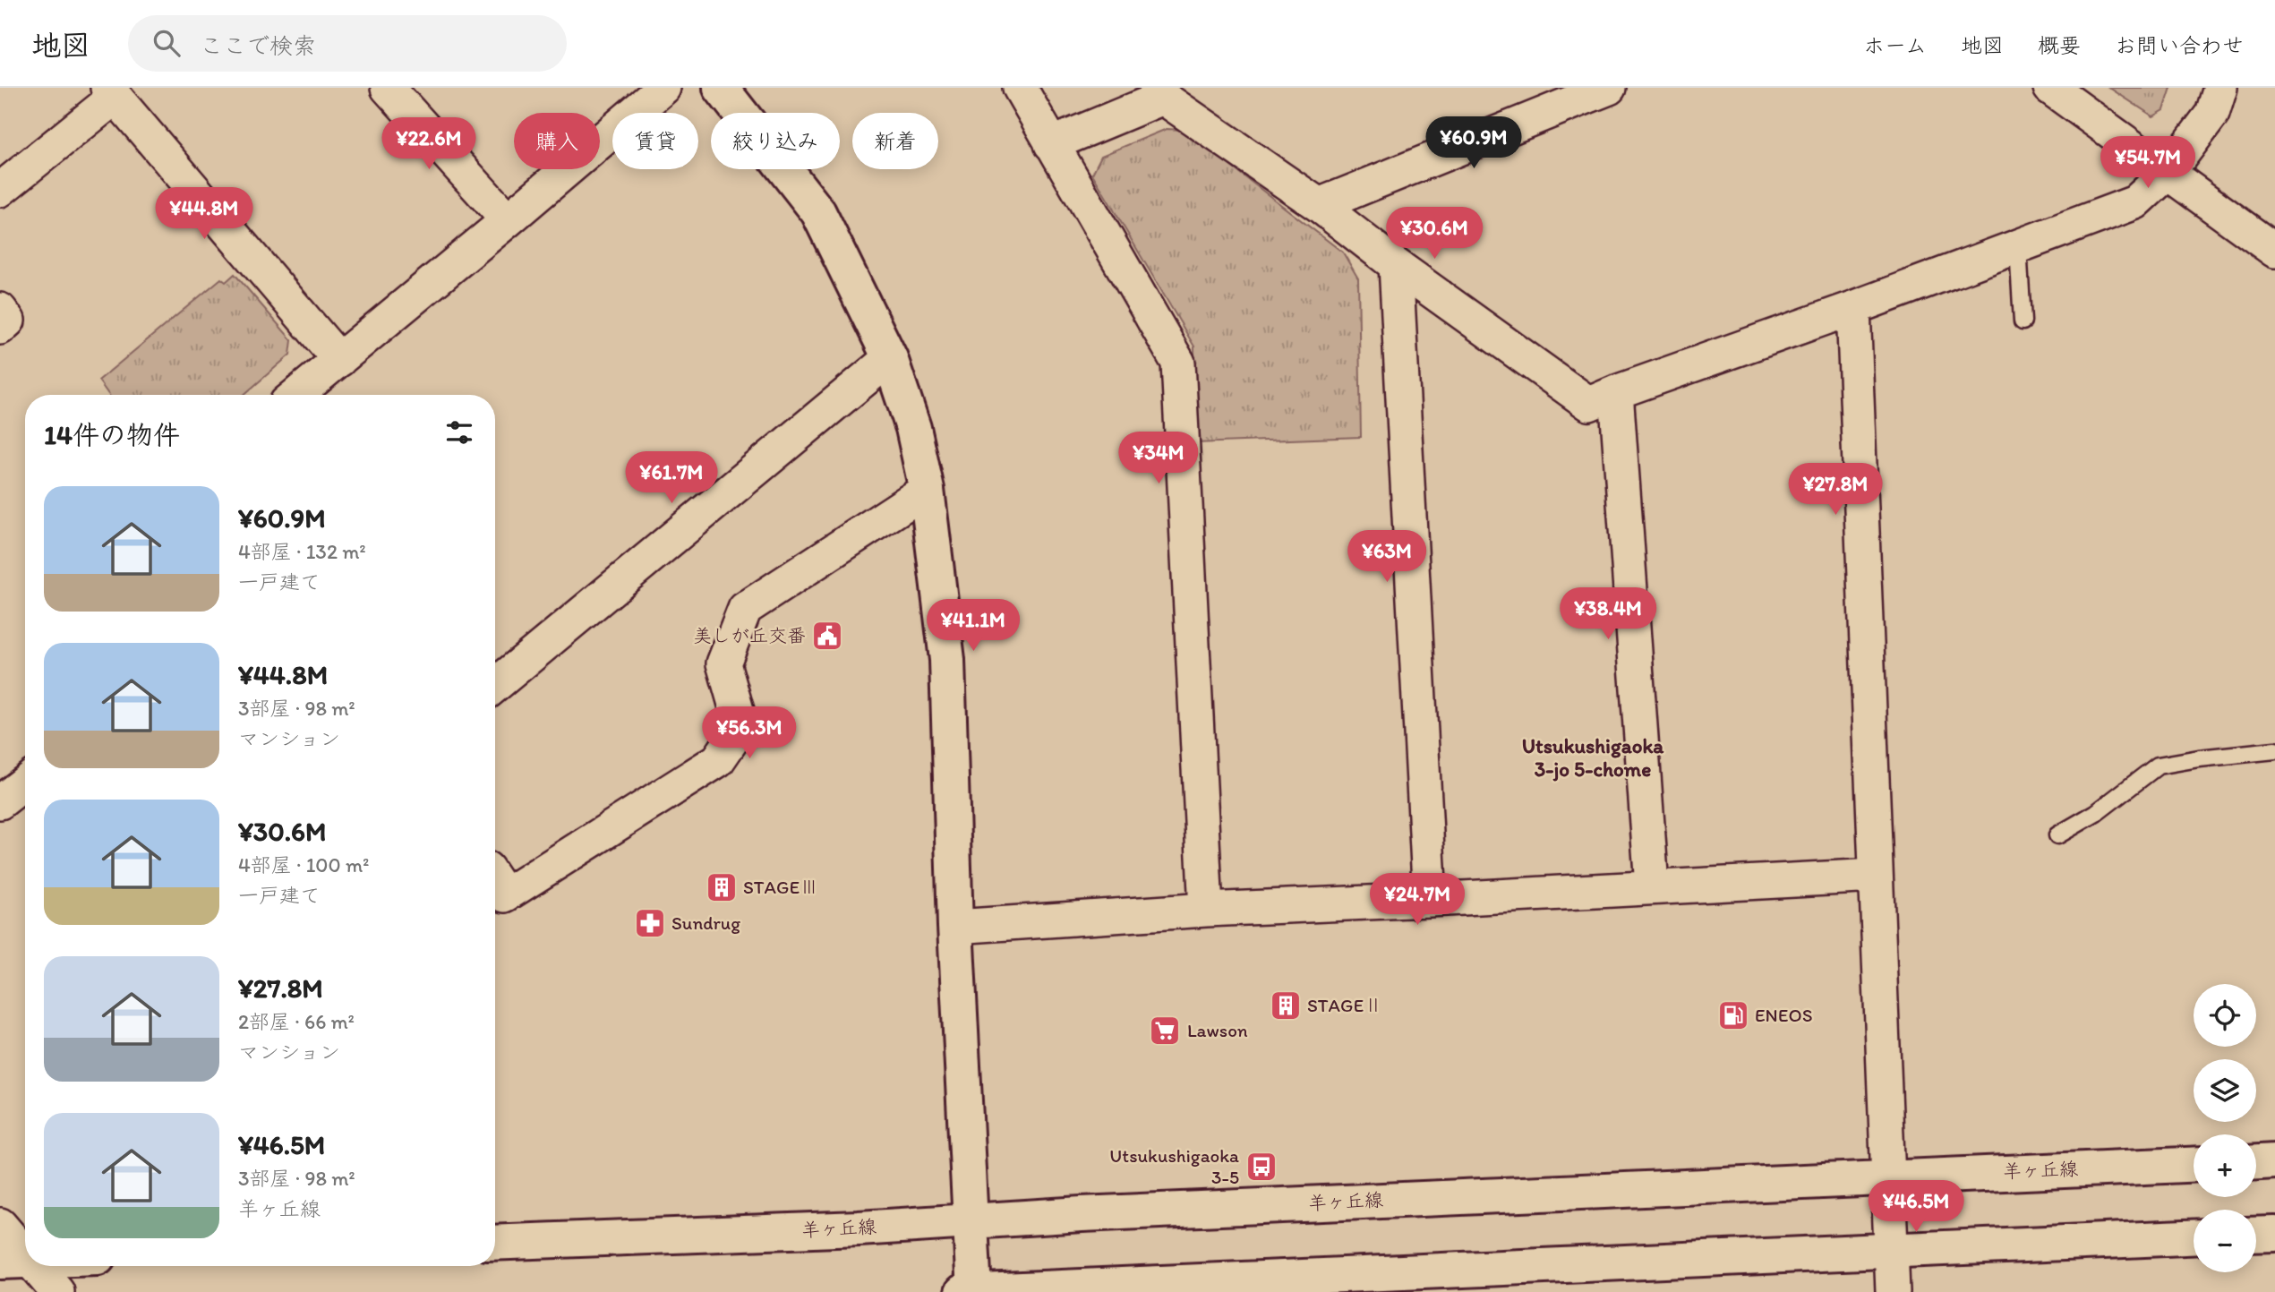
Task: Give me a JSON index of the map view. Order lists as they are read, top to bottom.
{
  "streets": {
    "main road": ["羊ヶ丘線"]
  },
  "districts": ["Utsukushigaoka 3-jo 5-chome"],
  "places": {
    "public building": ["美しが丘交番"],
    "building": ["STAGEⅢ", "STAGEⅡ"],
    "pharmacy": ["Sundrug"],
    "fuel station": ["ENEOS"],
    "supermarket": ["Lawson"],
    "bus stop": ["Utsukushigaoka 3-5"]
  },
  "page": {
    "header": "地図",
    "search": "ここで検索",
    "nav": [
      "ホーム",
      "地図",
      "概要",
      "お問い合わせ"
    ],
    "chip": [
      "購入",
      "賃貸",
      "絞り込み",
      "新着"
    ],
    "price": [
      "¥60.9M",
      "¥22.6M",
      "¥54.7M",
      "¥44.8M",
      "¥30.6M",
      "¥34M",
      "¥61.7M",
      "¥27.8M",
      "¥63M",
      "¥38.4M",
      "¥41.1M",
      "¥56.3M",
      "¥24.7M",
      "¥46.5M"
    ],
    "heading": "14件の物件",
    "list": [
      {
        "name": "¥60.9M",
        "note": "4部屋 · 132 m² · 一戸建て"
      },
      {
        "name": "¥44.8M",
        "note": "3部屋 · 98 m² · マンション"
      },
      {
        "name": "¥30.6M",
        "note": "4部屋 · 100 m² · 一戸建て"
      },
      {
        "name": "¥27.8M",
        "note": "2部屋 · 66 m² · マンション"
      },
      {
        "name": "¥46.5M",
        "note": "3部屋 · 98 m² · 羊ヶ丘線"
      }
    ],
    "map_buttons": ["+", "−"]
  }
}
